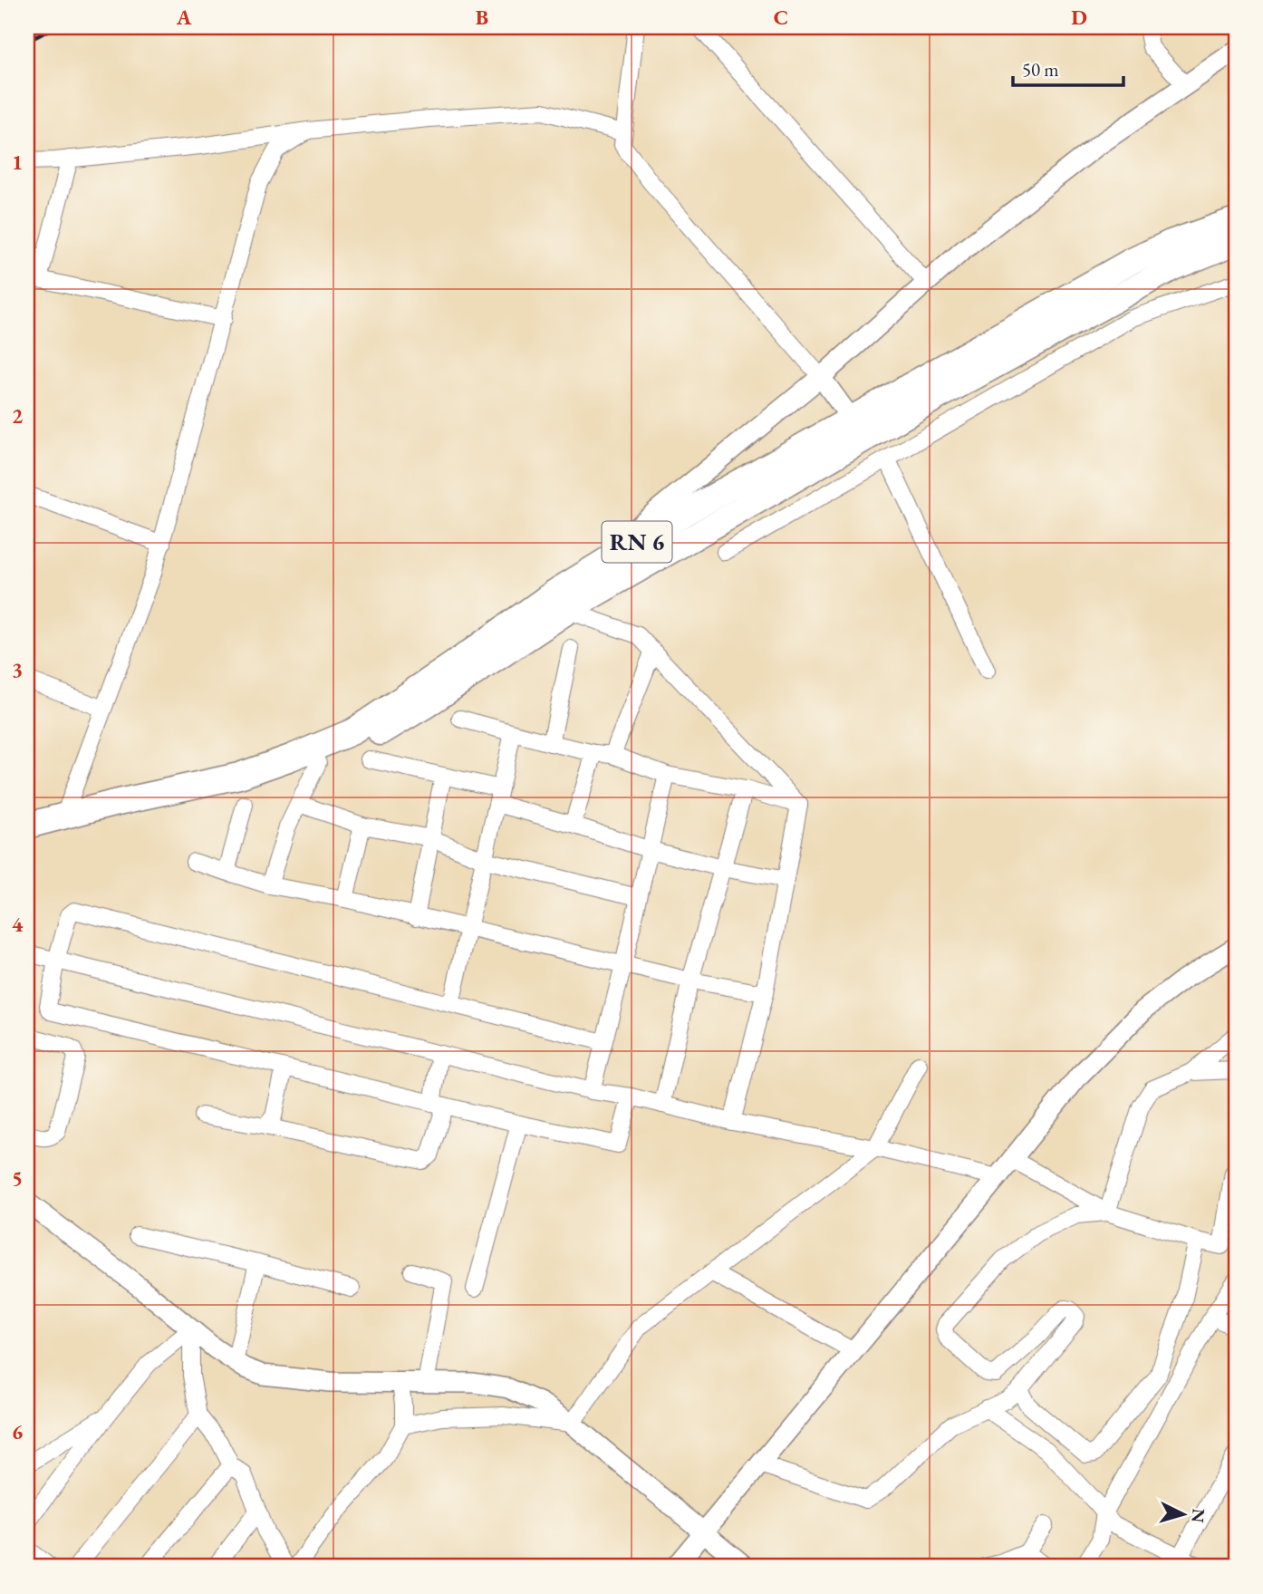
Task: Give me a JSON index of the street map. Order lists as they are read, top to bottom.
{
  "streets": {
    "main road": ["RN 6"]
  },
  "scale_bar": "50 m",
  "north": "right",
  "grid": {
    "columns": [
      "A",
      "B",
      "C",
      "D"
    ],
    "rows": [
      "1",
      "2",
      "3",
      "4",
      "5",
      "6"
    ]
  }
}
